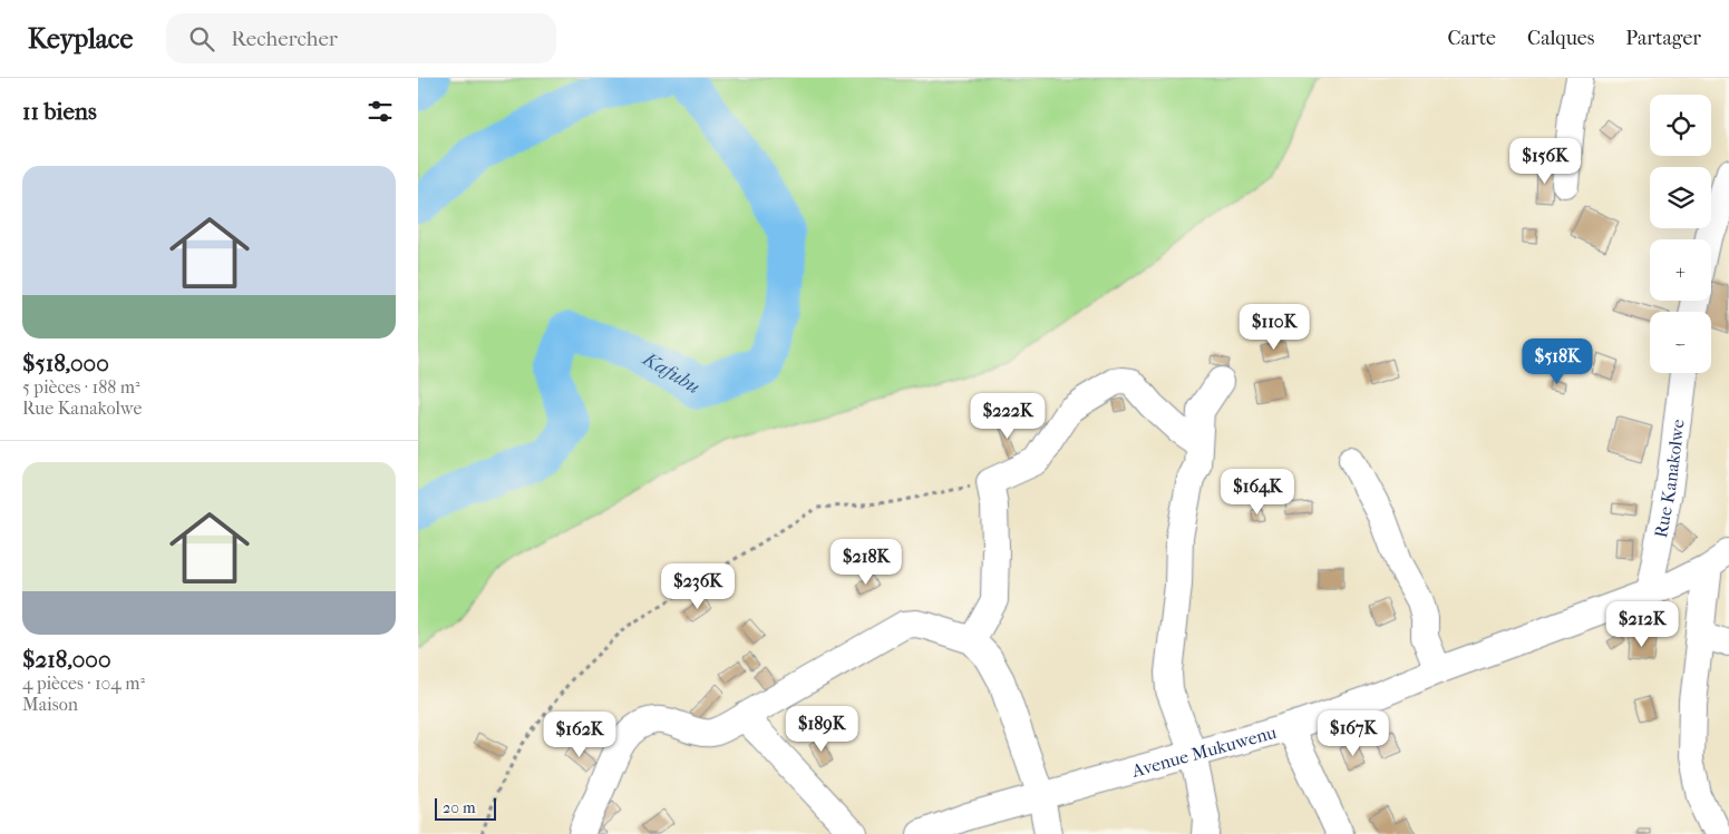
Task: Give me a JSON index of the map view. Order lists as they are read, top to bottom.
{
  "streets": {
    "street": ["Rue Kanakolwe", "Avenue Mukuwenu"]
  },
  "crossings": [
    ["Rue Kanakolwe", "Avenue Mukuwenu"]
  ],
  "water": ["Kafubu"],
  "scale_bar": "20 m",
  "page": {
    "header": "Keyplace",
    "search": "Rechercher",
    "nav": ["Carte", "Calques", "Partager"],
    "heading": "11 biens",
    "map_buttons": ["+", "−"],
    "price": [
      "$156K",
      "$110K",
      "$518K",
      "$222K",
      "$164K",
      "$218K",
      "$236K",
      "$212K",
      "$189K",
      "$167K",
      "$162K"
    ],
    "list": [
      {
        "name": "$518,000",
        "note": "5 pièces · 188 m² · Rue Kanakolwe"
      },
      {
        "name": "$218,000",
        "note": "4 pièces · 104 m² · Maison"
      }
    ],
    "scale": "20 m"
  }
}
